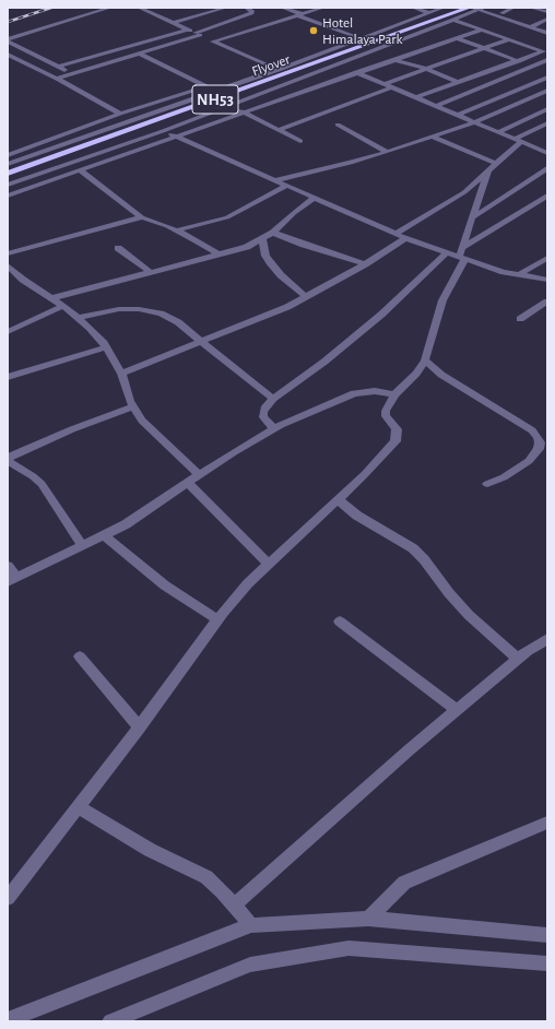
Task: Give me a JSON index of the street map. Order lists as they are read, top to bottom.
{
  "streets": {
    "highway": ["Flyover", "NH53"]
  },
  "places": ["Hotel Himalaya Park"]
}
